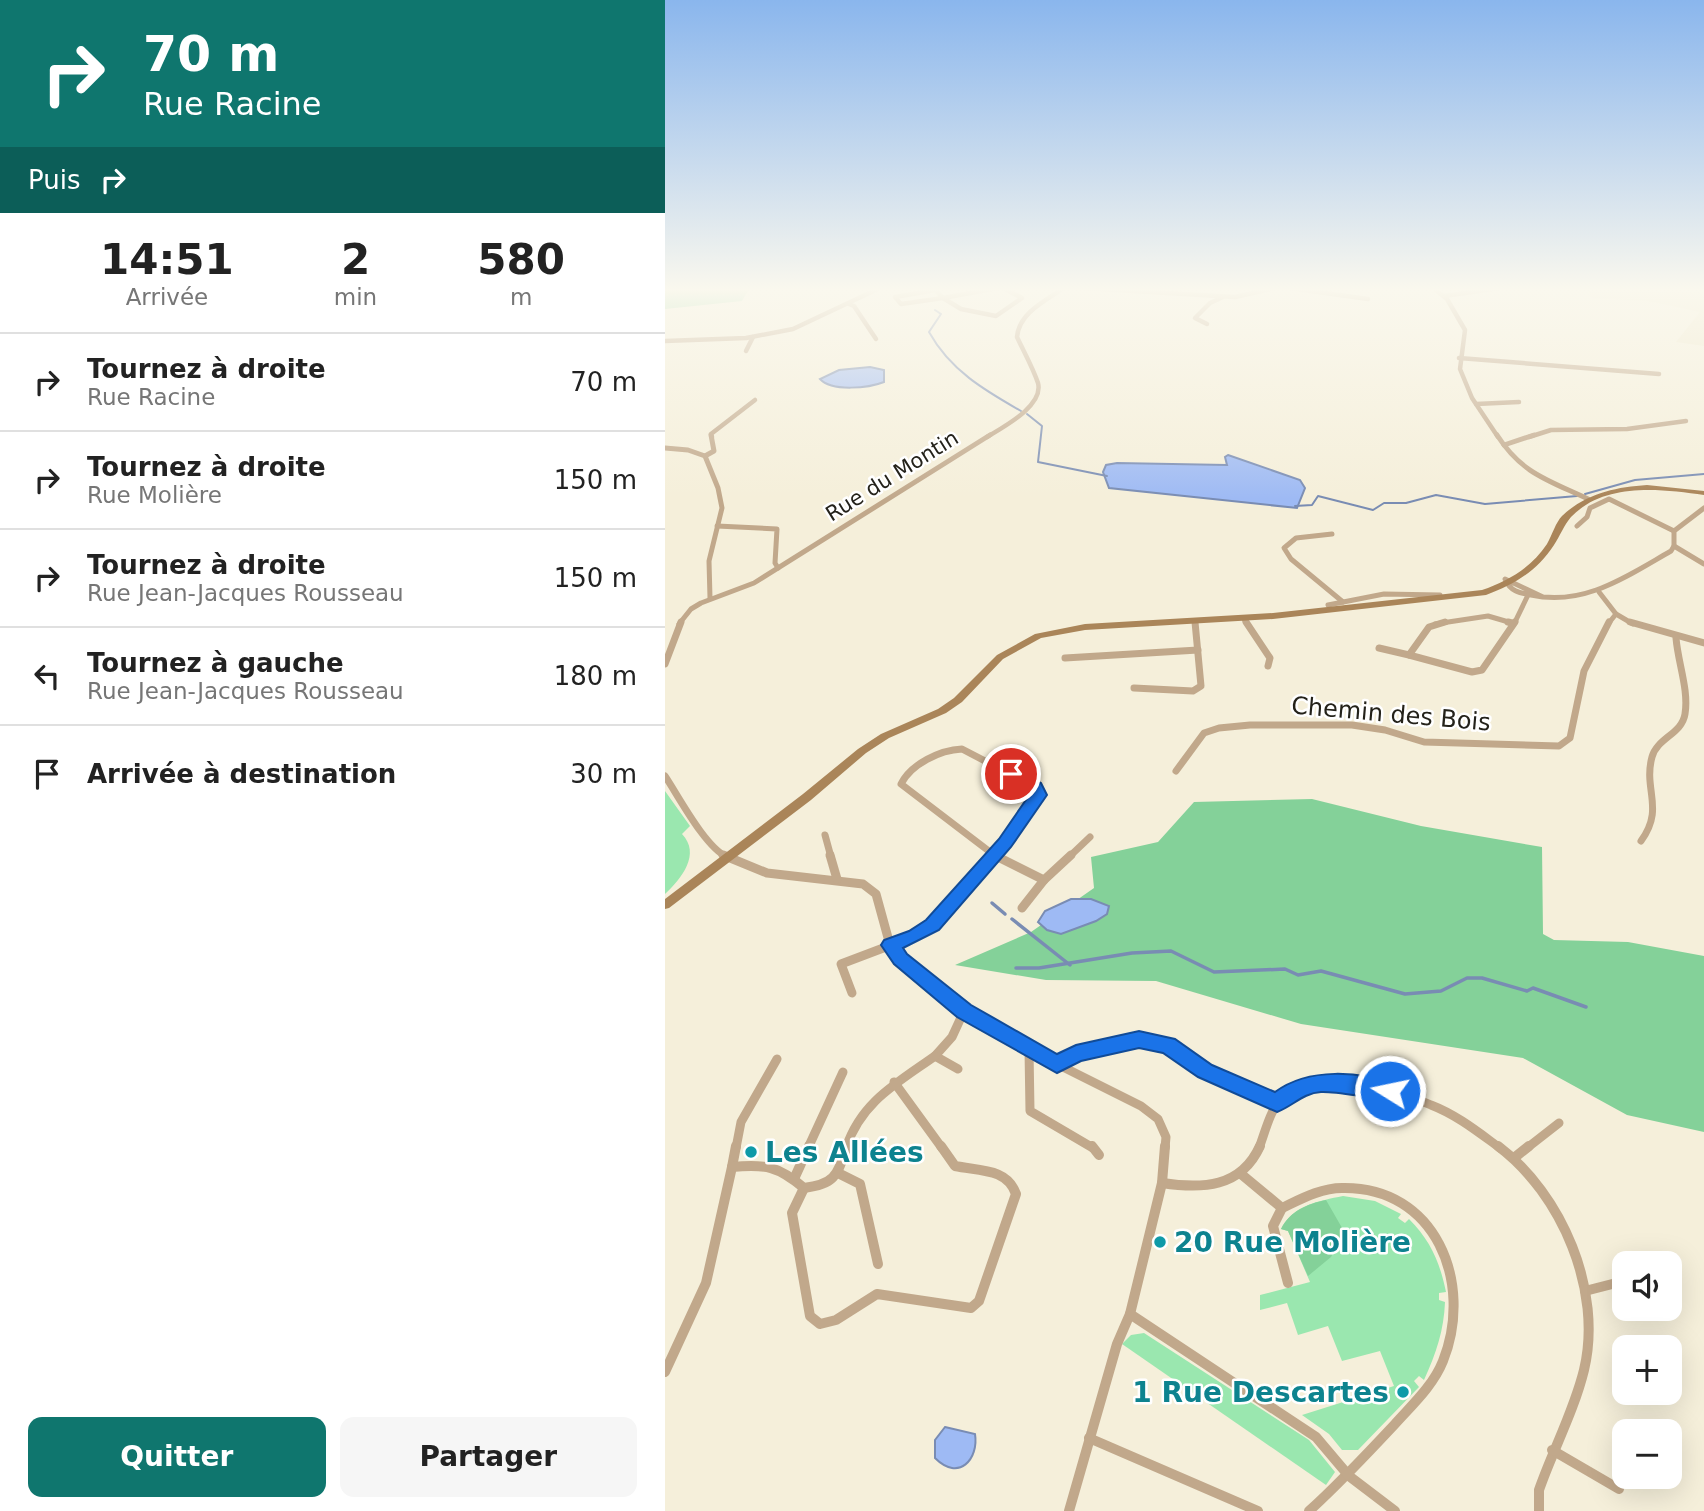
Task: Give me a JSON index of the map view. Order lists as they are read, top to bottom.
{
  "streets": {
    "street": ["Rue du Montin", "Chemin des Bois"]
  },
  "places": ["Les Allées", "20 Rue Molière", "1 Rue Descartes"],
  "page": {
    "turn": ["70 m", "Rue Racine"],
    "then": "Puis",
    "eta": [
      "14:51",
      "Arrivée",
      "2",
      "min",
      "580",
      "m"
    ],
    "list": [
      {
        "name": "Tournez à droite",
        "note": "Rue Racine",
        "value": "70 m"
      },
      {
        "name": "Tournez à droite",
        "note": "Rue Molière",
        "value": "150 m"
      },
      {
        "name": "Tournez à droite",
        "note": "Rue Jean-Jacques Rousseau",
        "value": "150 m"
      },
      {
        "name": "Tournez à gauche",
        "note": "Rue Jean-Jacques Rousseau",
        "value": "180 m"
      },
      {
        "name": "Arrivée à destination",
        "value": "30 m"
      }
    ],
    "map_buttons": ["+", "−"],
    "buttons": ["Quitter", "Partager"]
  }
}
